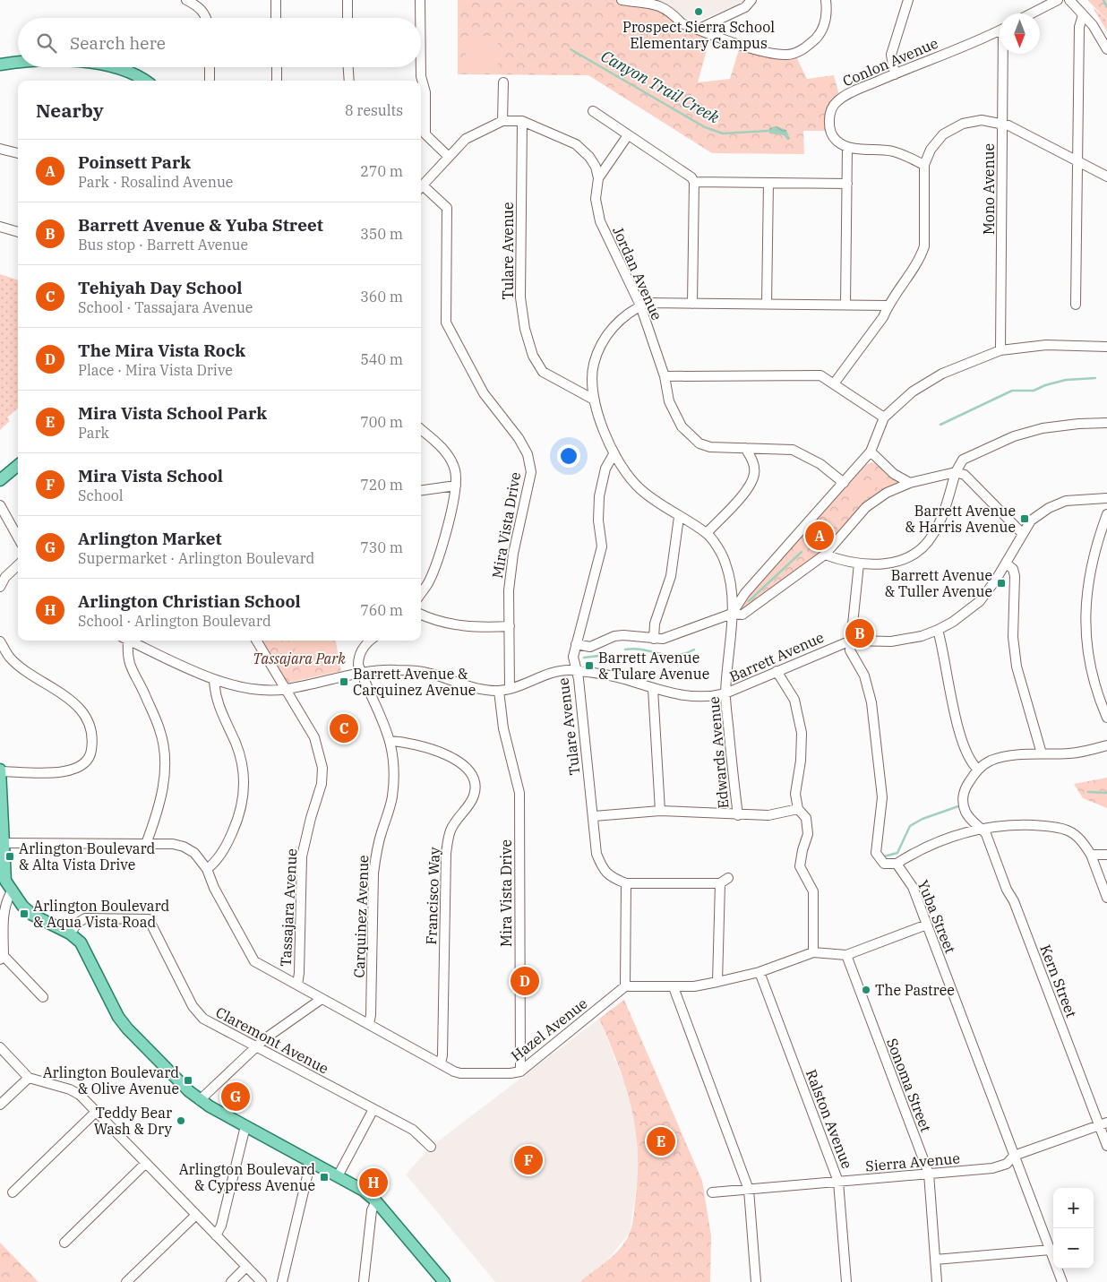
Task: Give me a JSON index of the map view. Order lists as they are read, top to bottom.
{
  "streets": {
    "street": [
      "Conlon Avenue",
      "Mono Avenue",
      "Tulare Avenue",
      "Jordan Avenue",
      "Mira Vista Drive",
      "Barrett Avenue",
      "Edwards Avenue",
      "Francisco Way",
      "Tassajara Avenue",
      "Carquinez Avenue",
      "Yuba Street",
      "Kern Street",
      "Hazel Avenue",
      "Claremont Avenue",
      "Sonoma Street",
      "Ralston Avenue",
      "Sierra Avenue"
    ]
  },
  "crossings": [
    ["Tulare Avenue", "Jordan Avenue"],
    ["Tulare Avenue", "Barrett Avenue"],
    ["Tulare Avenue", "Edwards Avenue"],
    ["Jordan Avenue", "Edwards Avenue"],
    ["Mira Vista Drive", "Barrett Avenue"],
    ["Mira Vista Drive", "Hazel Avenue"],
    ["Barrett Avenue", "Edwards Avenue"],
    ["Barrett Avenue", "Tassajara Avenue"],
    ["Barrett Avenue", "Carquinez Avenue"],
    ["Barrett Avenue", "Yuba Street"],
    ["Francisco Way", "Carquinez Avenue"],
    ["Francisco Way", "Hazel Avenue"],
    ["Tassajara Avenue", "Hazel Avenue"],
    ["Carquinez Avenue", "Hazel Avenue"],
    ["Yuba Street", "Sierra Avenue"],
    ["Kern Street", "Sierra Avenue"],
    ["Sonoma Street", "Sierra Avenue"],
    ["Ralston Avenue", "Sierra Avenue"]
  ],
  "water": ["Canyon Trail Creek"],
  "parks": ["Tassajara Park"],
  "places": {
    "other": ["Prospect Sierra School Elementary Campus", "The Pastree", "Teddy Bear Wash & Dry"],
    "transit": [
      "Barrett Avenue & Harris Avenue",
      "Barrett Avenue & Tuller Avenue",
      "Barrett Avenue & Tulare Avenue",
      "Barrett Avenue & Carquinez Avenue",
      "Arlington Boulevard & Alta Vista Drive",
      "Arlington Boulevard & Aqua Vista Road",
      "Arlington Boulevard & Olive Avenue",
      "Arlington Boulevard & Cypress Avenue"
    ]
  },
  "north": "bottom",
  "page": {
    "search": "Search here",
    "heading": ["Nearby", "8 results"],
    "list": [
      {
        "mark": "A",
        "name": "Poinsett Park",
        "note": "Park · Rosalind Avenue",
        "value": "270 m"
      },
      {
        "mark": "B",
        "name": "Barrett Avenue & Yuba Street",
        "note": "Bus stop · Barrett Avenue",
        "value": "350 m"
      },
      {
        "mark": "C",
        "name": "Tehiyah Day School",
        "note": "School · Tassajara Avenue",
        "value": "360 m"
      },
      {
        "mark": "D",
        "name": "The Mira Vista Rock",
        "note": "Place · Mira Vista Drive",
        "value": "540 m"
      },
      {
        "mark": "E",
        "name": "Mira Vista School Park",
        "note": "Park",
        "value": "700 m"
      },
      {
        "mark": "F",
        "name": "Mira Vista School",
        "note": "School",
        "value": "720 m"
      },
      {
        "mark": "G",
        "name": "Arlington Market",
        "note": "Supermarket · Arlington Boulevard",
        "value": "730 m"
      },
      {
        "mark": "H",
        "name": "Arlington Christian School",
        "note": "School · Arlington Boulevard",
        "value": "760 m"
      }
    ],
    "pins": [
      "A",
      "B",
      "C",
      "D",
      "G",
      "E",
      "F",
      "H"
    ],
    "map_buttons": ["+", "−"]
  }
}
